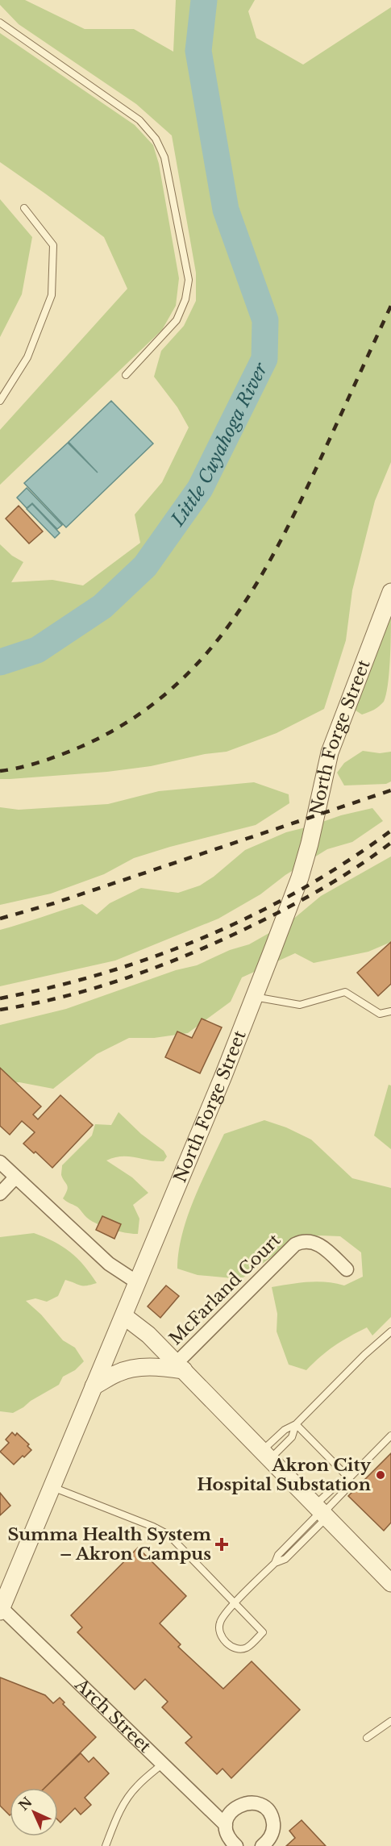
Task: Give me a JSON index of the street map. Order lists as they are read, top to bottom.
{
  "streets": {
    "street": ["North Forge Street", "McFarland Court", "Arch Street"]
  },
  "crossings": [
    ["North Forge Street", "Arch Street"]
  ],
  "water": ["Little Cuyahoga River"],
  "places": {
    "other": ["Akron City Hospital Substation"],
    "health": ["Summa Health System – Akron Campus"]
  },
  "north": "top left"
}
